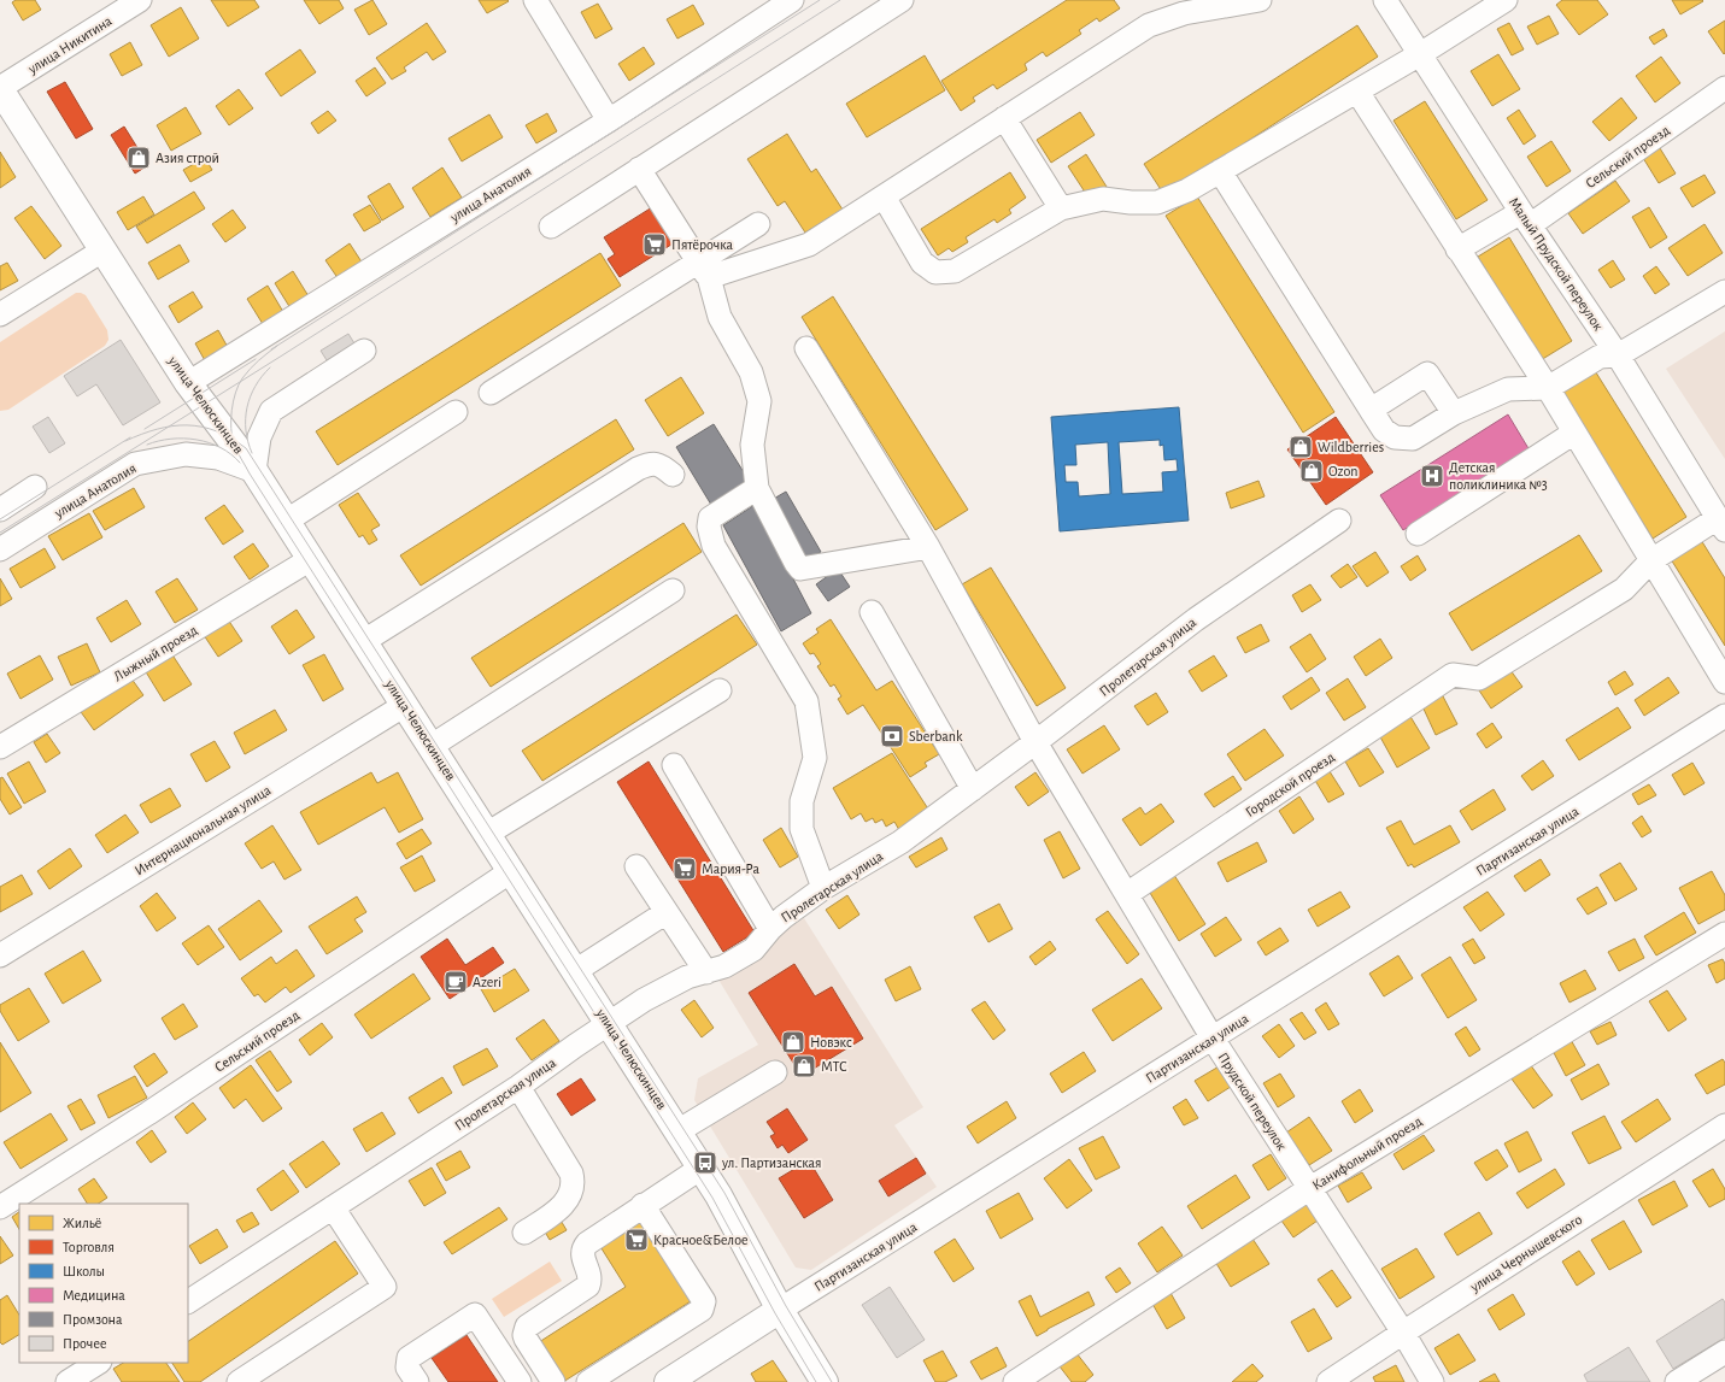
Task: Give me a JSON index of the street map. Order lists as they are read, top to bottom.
{
  "streets": {
    "main road": ["улица Челюскинцев", "Партизанская улица"],
    "street": [
      "улица Никитина",
      "Сельский проезд",
      "улица Анатолия",
      "Малый Прудской переулок",
      "Лыжный проезд",
      "Пролетарская улица",
      "Городской проезд",
      "Интернациональная улица",
      "Прудской переулок",
      "Канифольный проезд",
      "улица Чернышевского"
    ]
  },
  "crossings": [
    ["улица Никитина", "улица Челюскинцев"],
    ["Сельский проезд", "Малый Прудской переулок"],
    ["Сельский проезд", "улица Челюскинцев"],
    ["улица Анатолия", "улица Челюскинцев"],
    ["улица Челюскинцев", "Лыжный проезд"],
    ["улица Челюскинцев", "Пролетарская улица"],
    ["улица Челюскинцев", "Интернациональная улица"],
    ["улица Челюскинцев", "Партизанская улица"],
    ["Пролетарская улица", "Прудской переулок"],
    ["Городской проезд", "Прудской переулок"],
    ["Партизанская улица", "Прудской переулок"],
    ["Прудской переулок", "Канифольный проезд"],
    ["Прудской переулок", "улица Чернышевского"]
  ],
  "places": {
    "shop": [
      "Азия строй",
      "Wildberries",
      "Ozon",
      "Новэкс",
      "МТС"
    ],
    "supermarket": ["Пятёрочка", "Мария-Ра", "Красное&Белое"],
    "hospital": ["Детская поликлиника №3"],
    "bank": ["Sberbank"],
    "cafe": ["Azeri"],
    "bus stop": ["ул. Партизанская"]
  },
  "legend": [
    "Жильё",
    "Торговля",
    "Школы",
    "Медицина",
    "Промзона",
    "Прочее"
  ]
}
